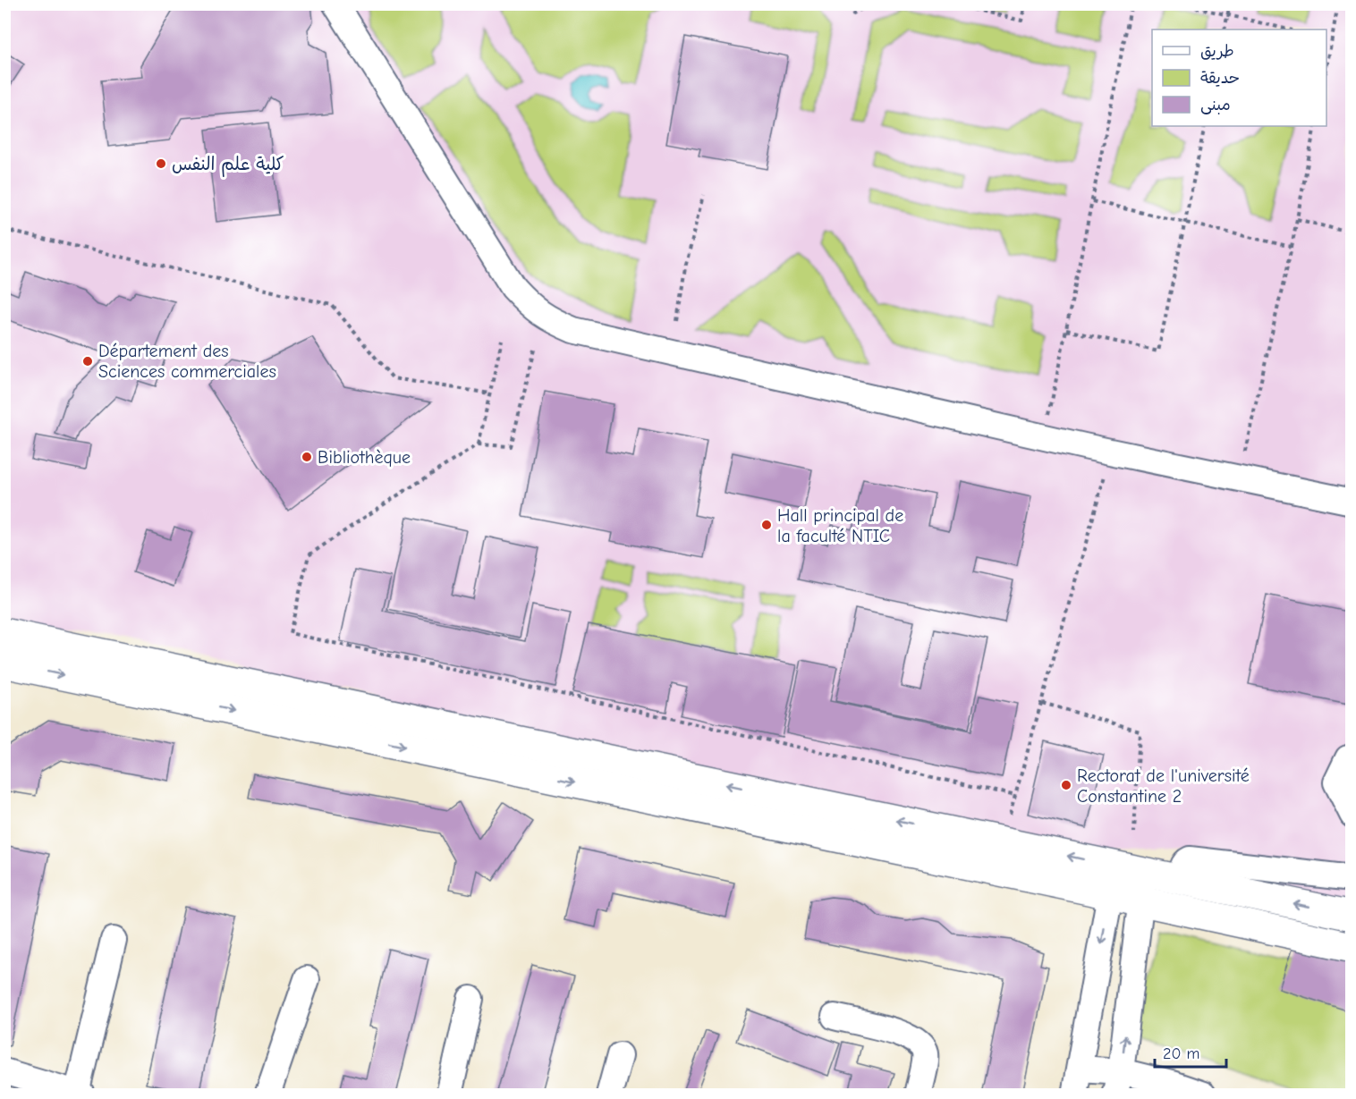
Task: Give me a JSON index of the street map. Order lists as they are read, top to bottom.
{
  "places": [
    "كلية علم النفس",
    "Département des Sciences commerciales",
    "Bibliothèque",
    "Hall principal de la faculté NTIC",
    "Rectorat de l'université Constantine 2"
  ],
  "legend": ["طريق", "حديقة", "مبنى"],
  "scale_bar": "20 m"
}
